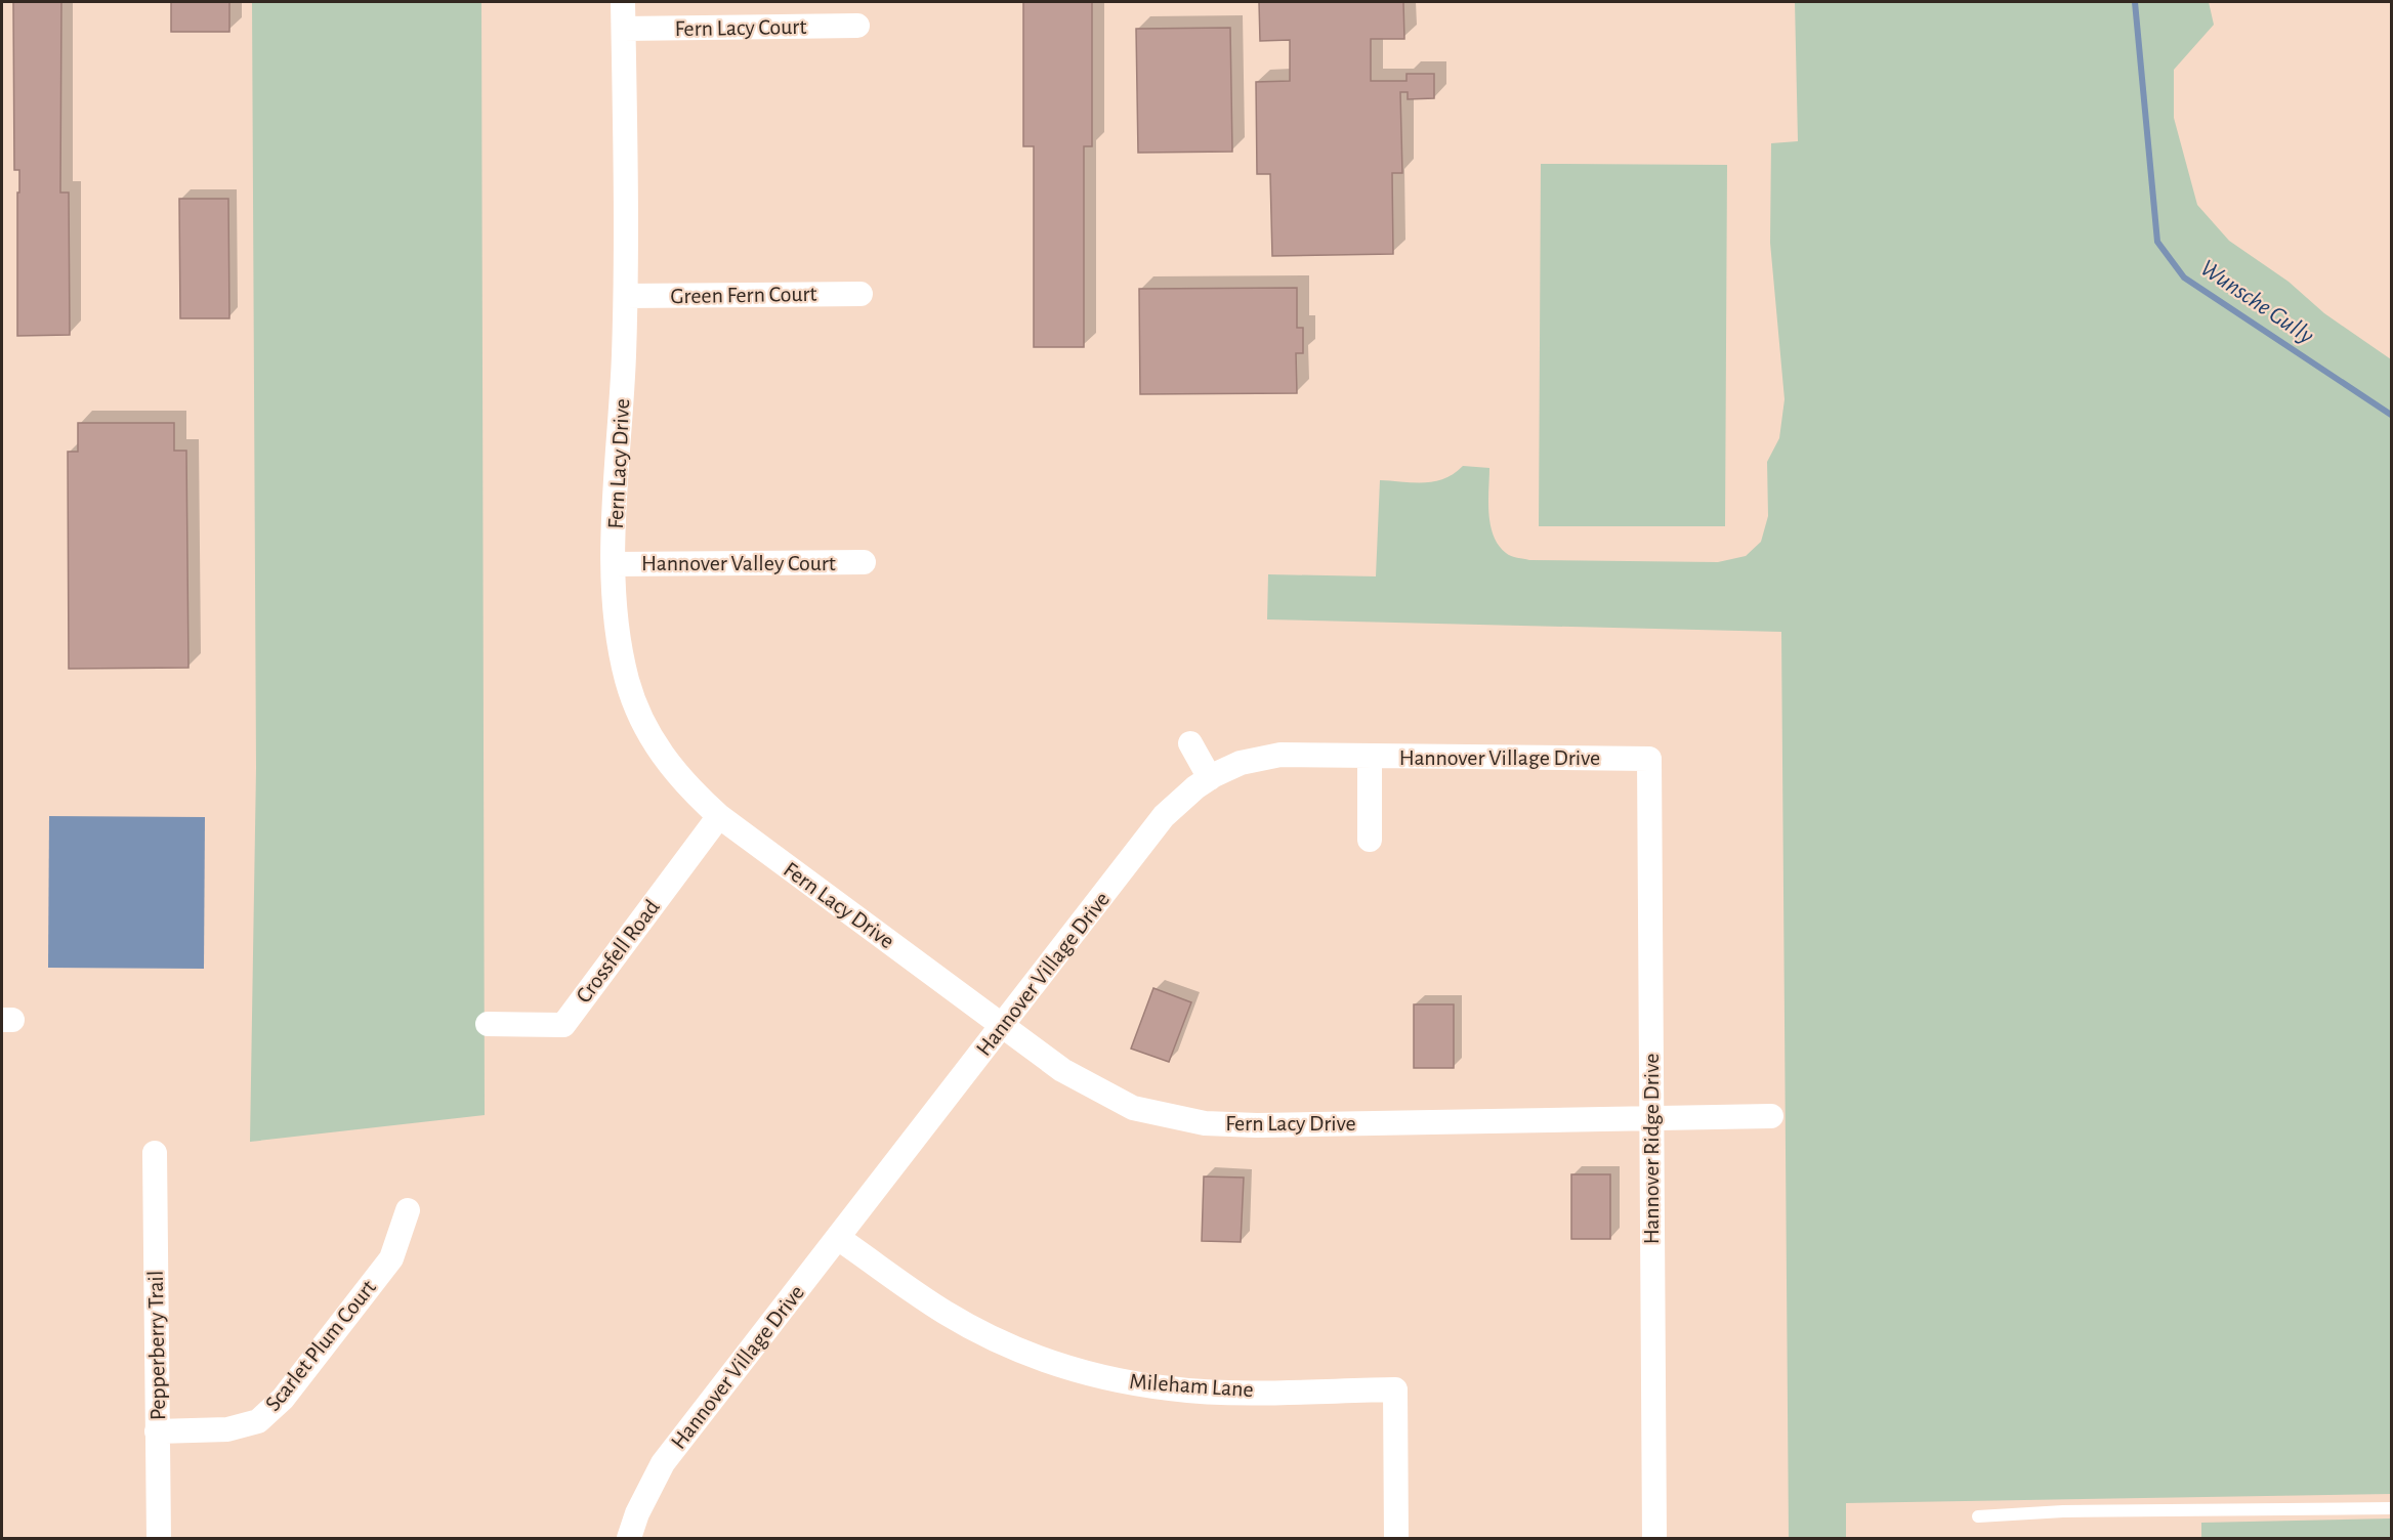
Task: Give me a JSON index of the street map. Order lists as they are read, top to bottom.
{
  "streets": {
    "street": [
      "Fern Lacy Court",
      "Green Fern Court",
      "Fern Lacy Drive",
      "Hannover Valley Court",
      "Hannover Village Drive",
      "Crossfell Road",
      "Hannover Ridge Drive",
      "Pepperberry Trail",
      "Scarlet Plum Court",
      "Mileham Lane"
    ]
  },
  "crossings": [
    ["Fern Lacy Court", "Fern Lacy Drive"],
    ["Green Fern Court", "Fern Lacy Drive"],
    ["Fern Lacy Drive", "Hannover Valley Court"],
    ["Fern Lacy Drive", "Hannover Village Drive"],
    ["Fern Lacy Drive", "Crossfell Road"],
    ["Fern Lacy Drive", "Hannover Ridge Drive"],
    ["Hannover Village Drive", "Hannover Ridge Drive"],
    ["Hannover Village Drive", "Mileham Lane"],
    ["Pepperberry Trail", "Scarlet Plum Court"]
  ],
  "water": ["Wunsche Gully"]
}
